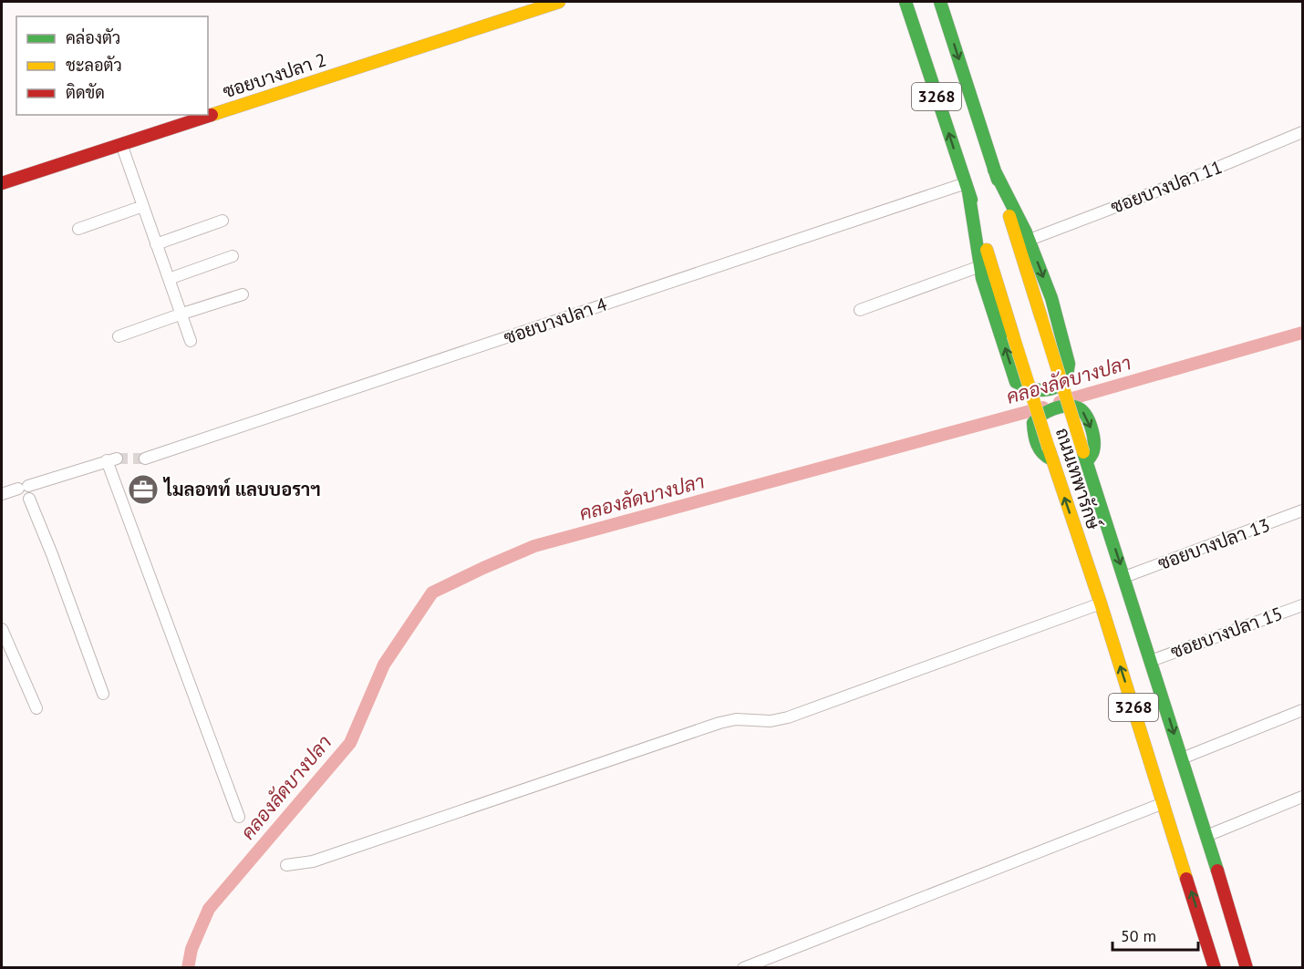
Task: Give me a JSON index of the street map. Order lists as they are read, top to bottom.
{
  "streets": {
    "main road": ["ซอยบางปลา 2", "3268", "ถนนเทพารักษ์"],
    "street": [
      "ซอยบางปลา 11",
      "ซอยบางปลา 4",
      "ซอยบางปลา 13",
      "ซอยบางปลา 15"
    ]
  },
  "crossings": [
    ["ซอยบางปลา 4", "ถนนเทพารักษ์"],
    ["ถนนเทพารักษ์", "ซอยบางปลา 13"],
    ["ถนนเทพารักษ์", "ซอยบางปลา 15"]
  ],
  "water": ["คลองลัดบางปลา"],
  "places": {
    "office": ["ไมลอทท์ แลบบอราฯ"]
  },
  "legend": ["คล่องตัว", "ชะลอตัว", "ติดขัด"],
  "scale_bar": "50 m"
}
